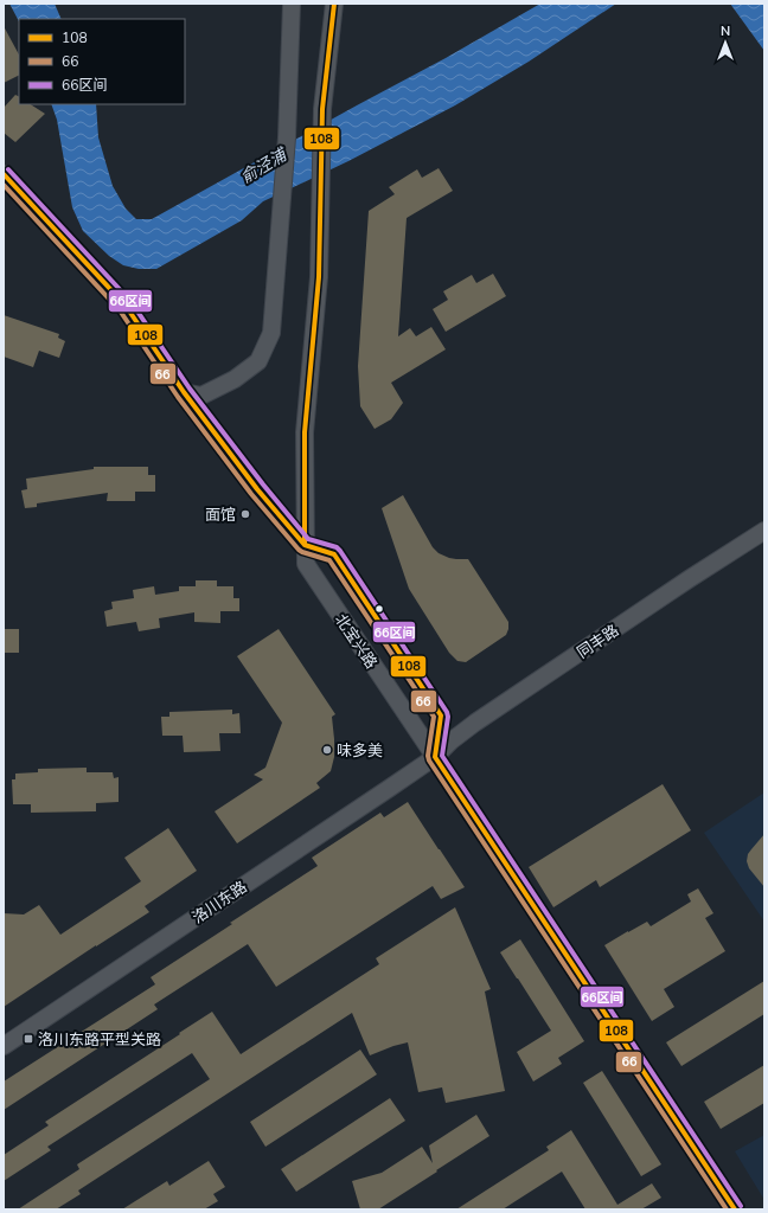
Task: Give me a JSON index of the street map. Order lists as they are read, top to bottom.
{
  "streets": {
    "street": ["北宝兴路", "同丰路", "洛川东路"]
  },
  "crossings": [
    ["北宝兴路", "同丰路"],
    ["北宝兴路", "洛川东路"],
    ["同丰路", "洛川东路"]
  ],
  "water": ["俞泾浦"],
  "places": {
    "other": ["面馆", "味多美"],
    "transit": ["洛川东路平型关路"]
  },
  "lines": ["transit line 108", "transit line 66区间", "transit line 66"],
  "legend": ["108", "66", "66区间"],
  "north": "top"
}
